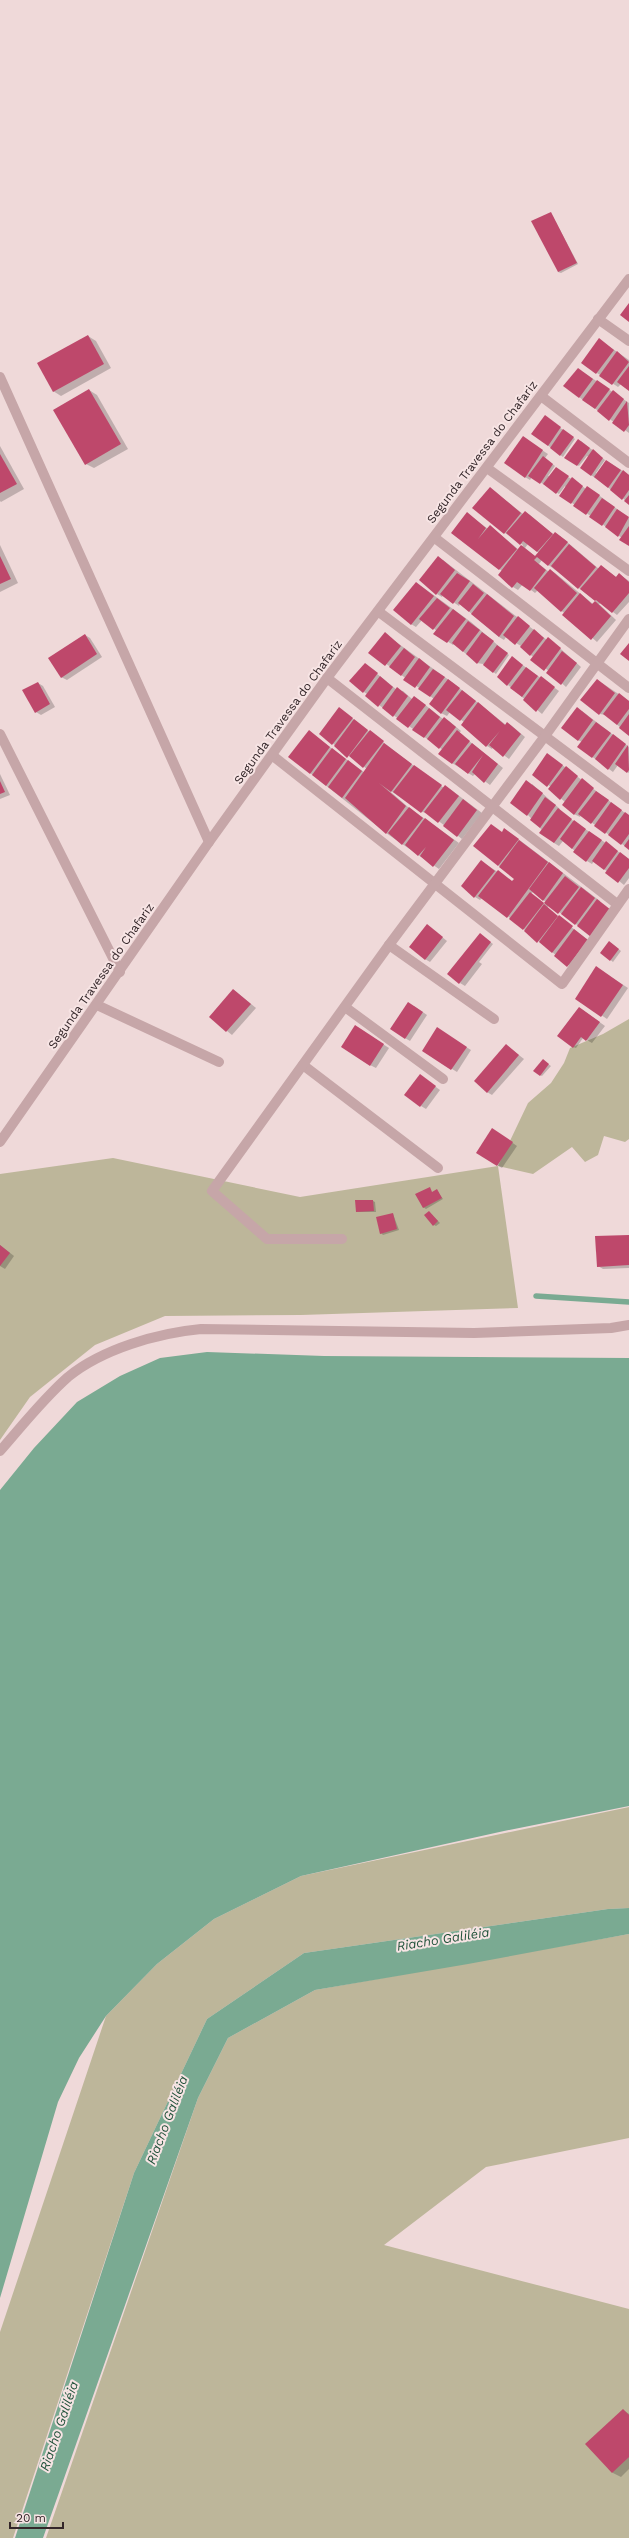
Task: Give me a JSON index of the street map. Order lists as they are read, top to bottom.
{
  "streets": {
    "street": ["Segunda Travessa do Chafariz"]
  },
  "water": ["Riacho Galiléia"],
  "scale_bar": "20 m"
}
